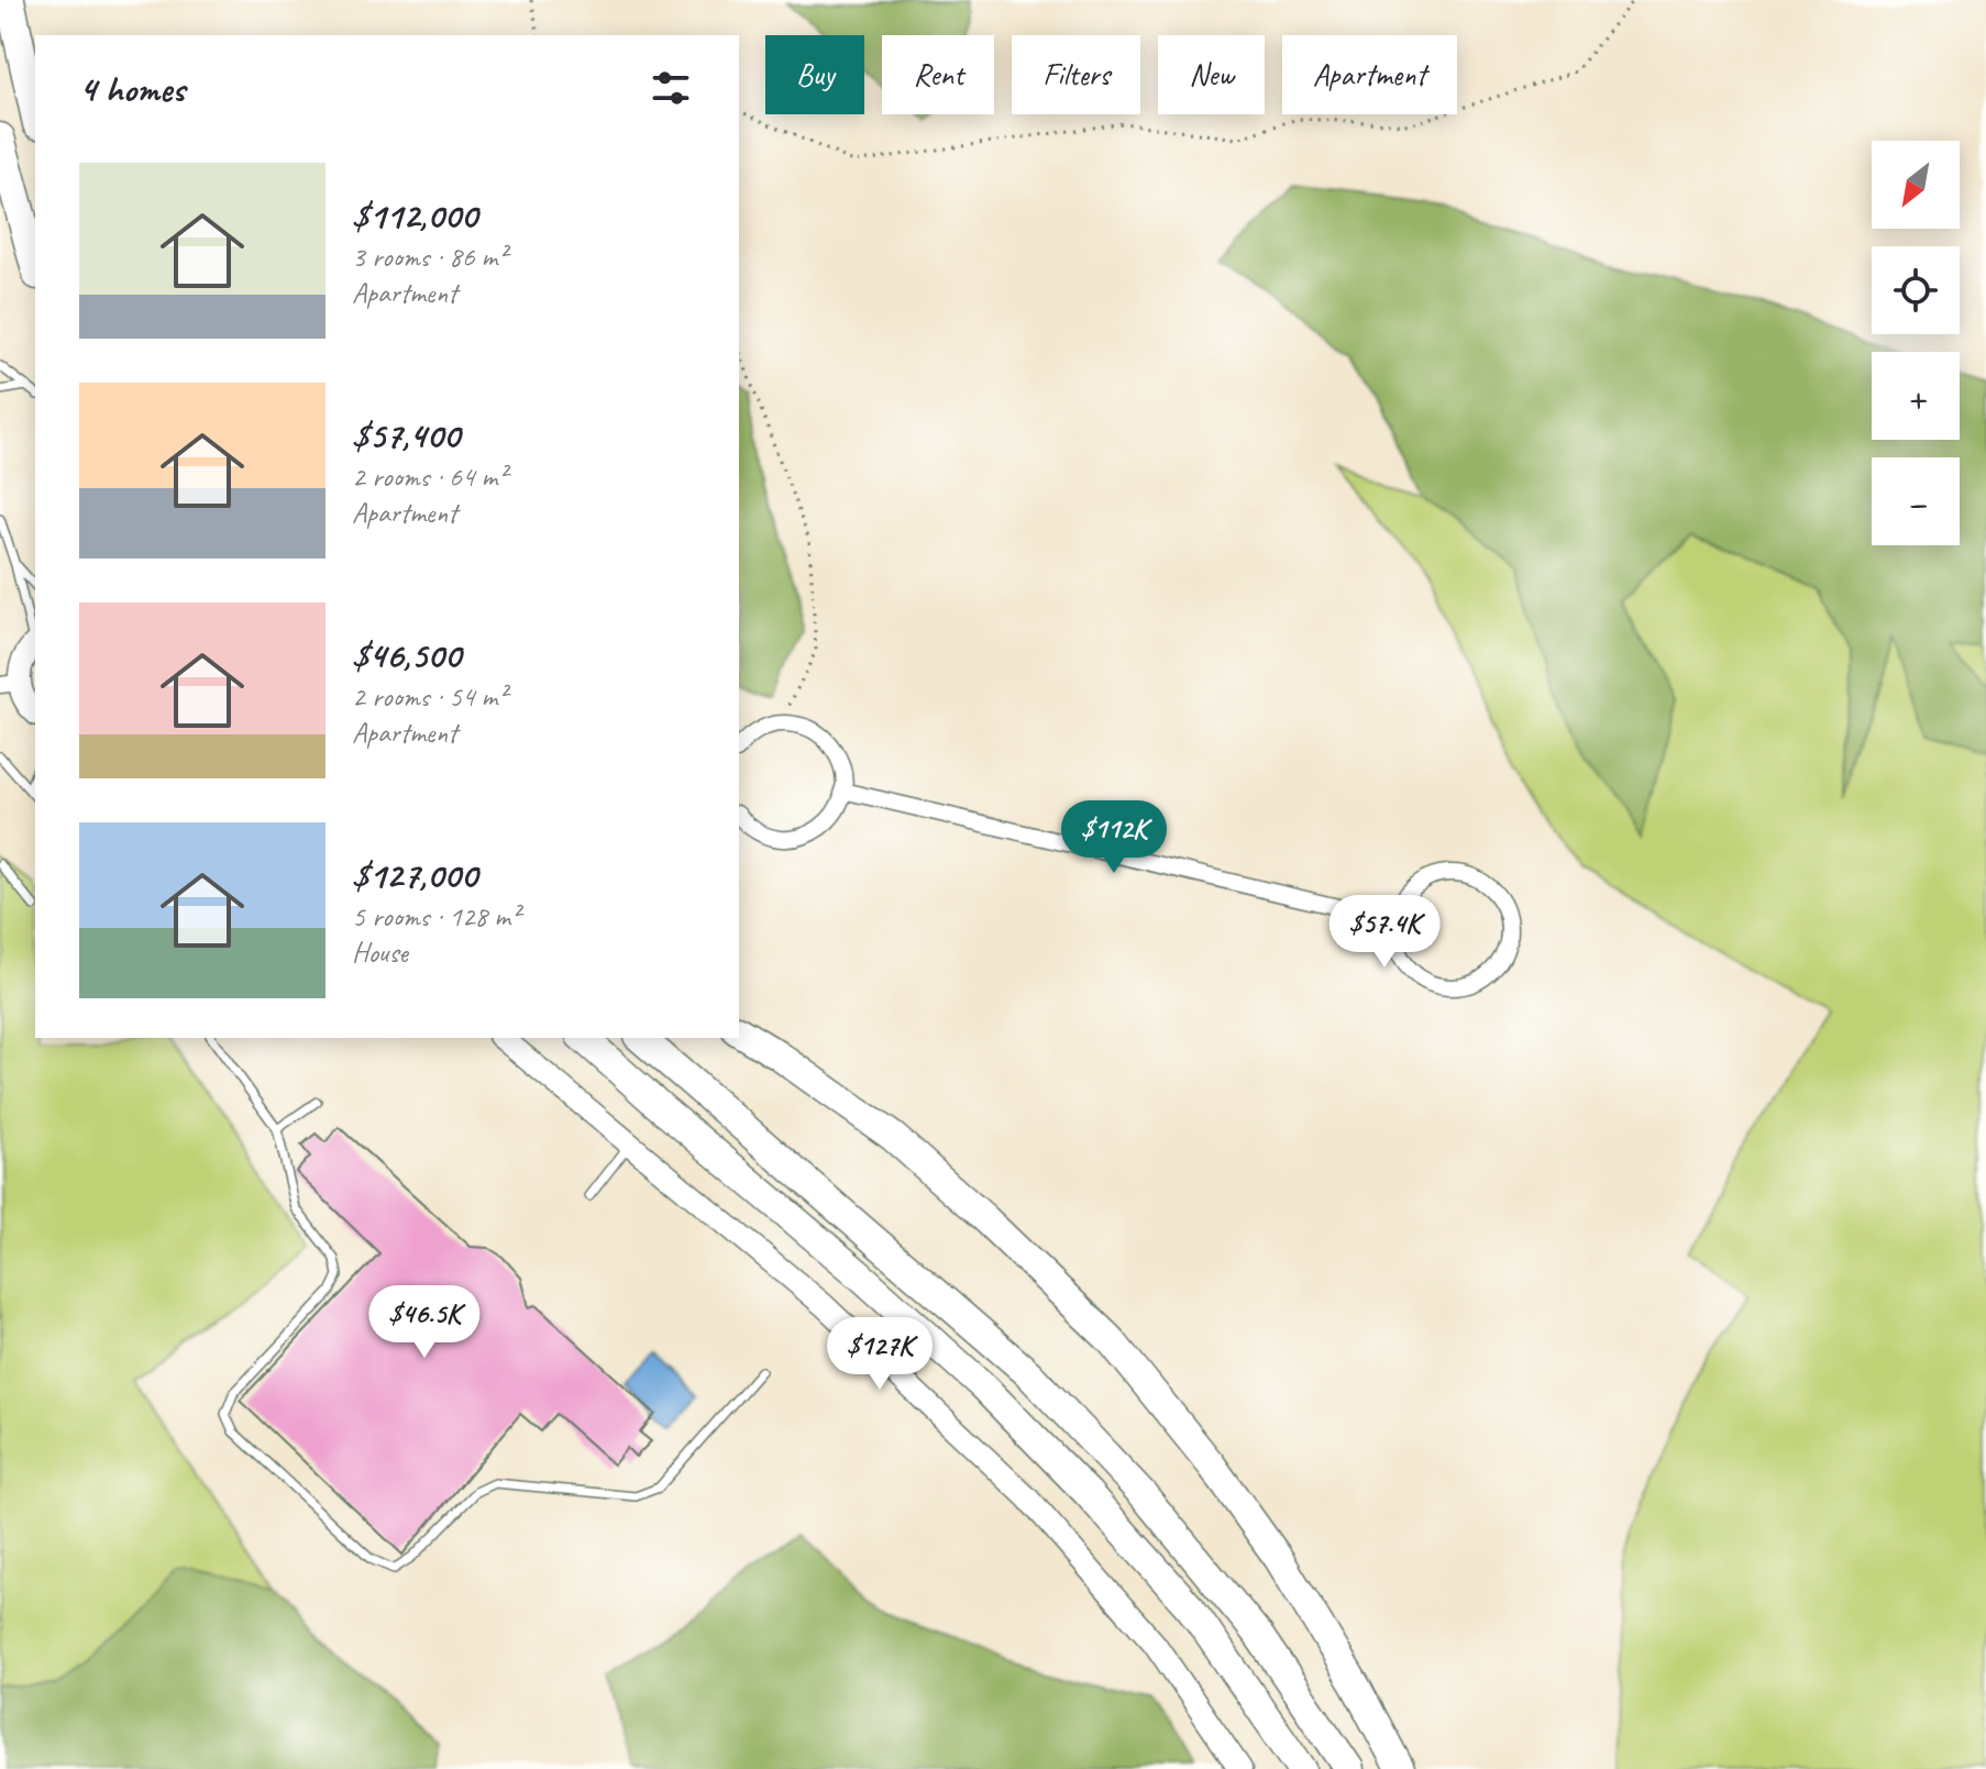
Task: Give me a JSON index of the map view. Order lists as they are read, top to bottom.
{
  "north": "bottom left",
  "page": {
    "chip": [
      "Buy",
      "Rent",
      "Filters",
      "New",
      "Apartment"
    ],
    "heading": "4 homes",
    "map_buttons": ["+", "−"],
    "list": [
      {
        "name": "$112,000",
        "note": "3 rooms · 86 m² · Apartment"
      },
      {
        "name": "$57,400",
        "note": "2 rooms · 64 m² · Apartment"
      },
      {
        "name": "$46,500",
        "note": "2 rooms · 54 m² · Apartment"
      },
      {
        "name": "$127,000",
        "note": "5 rooms · 128 m² · House"
      }
    ],
    "price": [
      "$112K",
      "$57.4K",
      "$46.5K",
      "$127K"
    ]
  }
}
